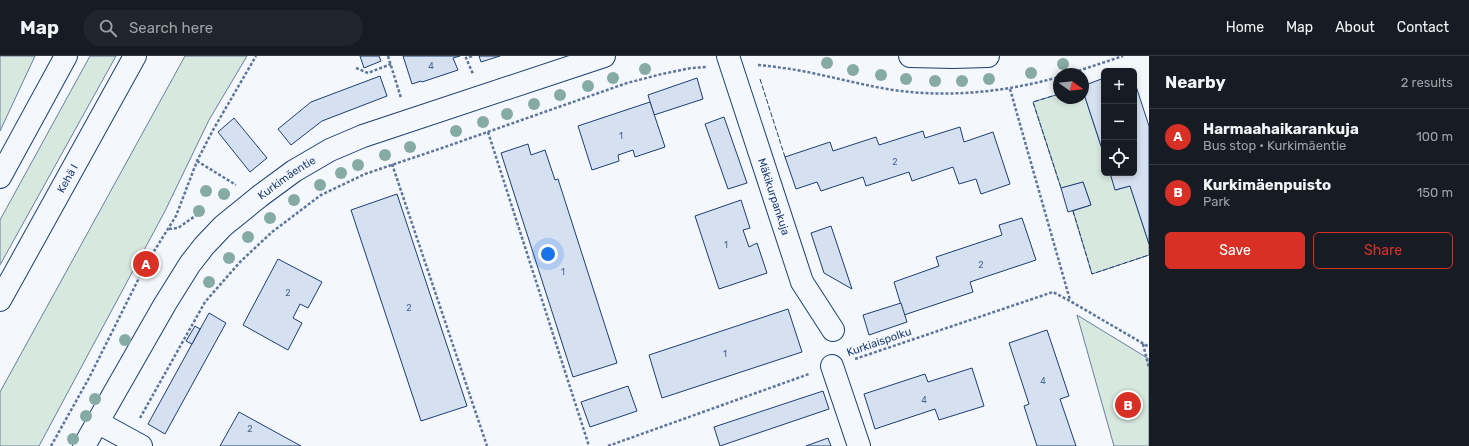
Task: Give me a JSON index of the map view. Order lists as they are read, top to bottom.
{
  "streets": {
    "main road": ["Kehä I", "Kurkimäentie", "Mäkikurpankuja"],
    "path": ["Kurkiaispolku"]
  },
  "house_numbers": [
    "4",
    "1",
    "2",
    "1",
    "2",
    "1",
    "2",
    "2",
    "1",
    "4",
    "4",
    "2"
  ],
  "north": "right",
  "page": {
    "header": "Map",
    "search": "Search here",
    "nav": [
      "Home",
      "Map",
      "About",
      "Contact"
    ],
    "heading": ["Nearby", "2 results"],
    "map_buttons": ["+", "−"],
    "list": [
      {
        "mark": "A",
        "name": "Harmaahaikarankuja",
        "note": "Bus stop · Kurkimäentie",
        "value": "100 m"
      },
      {
        "mark": "B",
        "name": "Kurkimäenpuisto",
        "note": "Park",
        "value": "150 m"
      }
    ],
    "buttons": ["Save", "Share"],
    "pins": ["A", "B"]
  }
}
